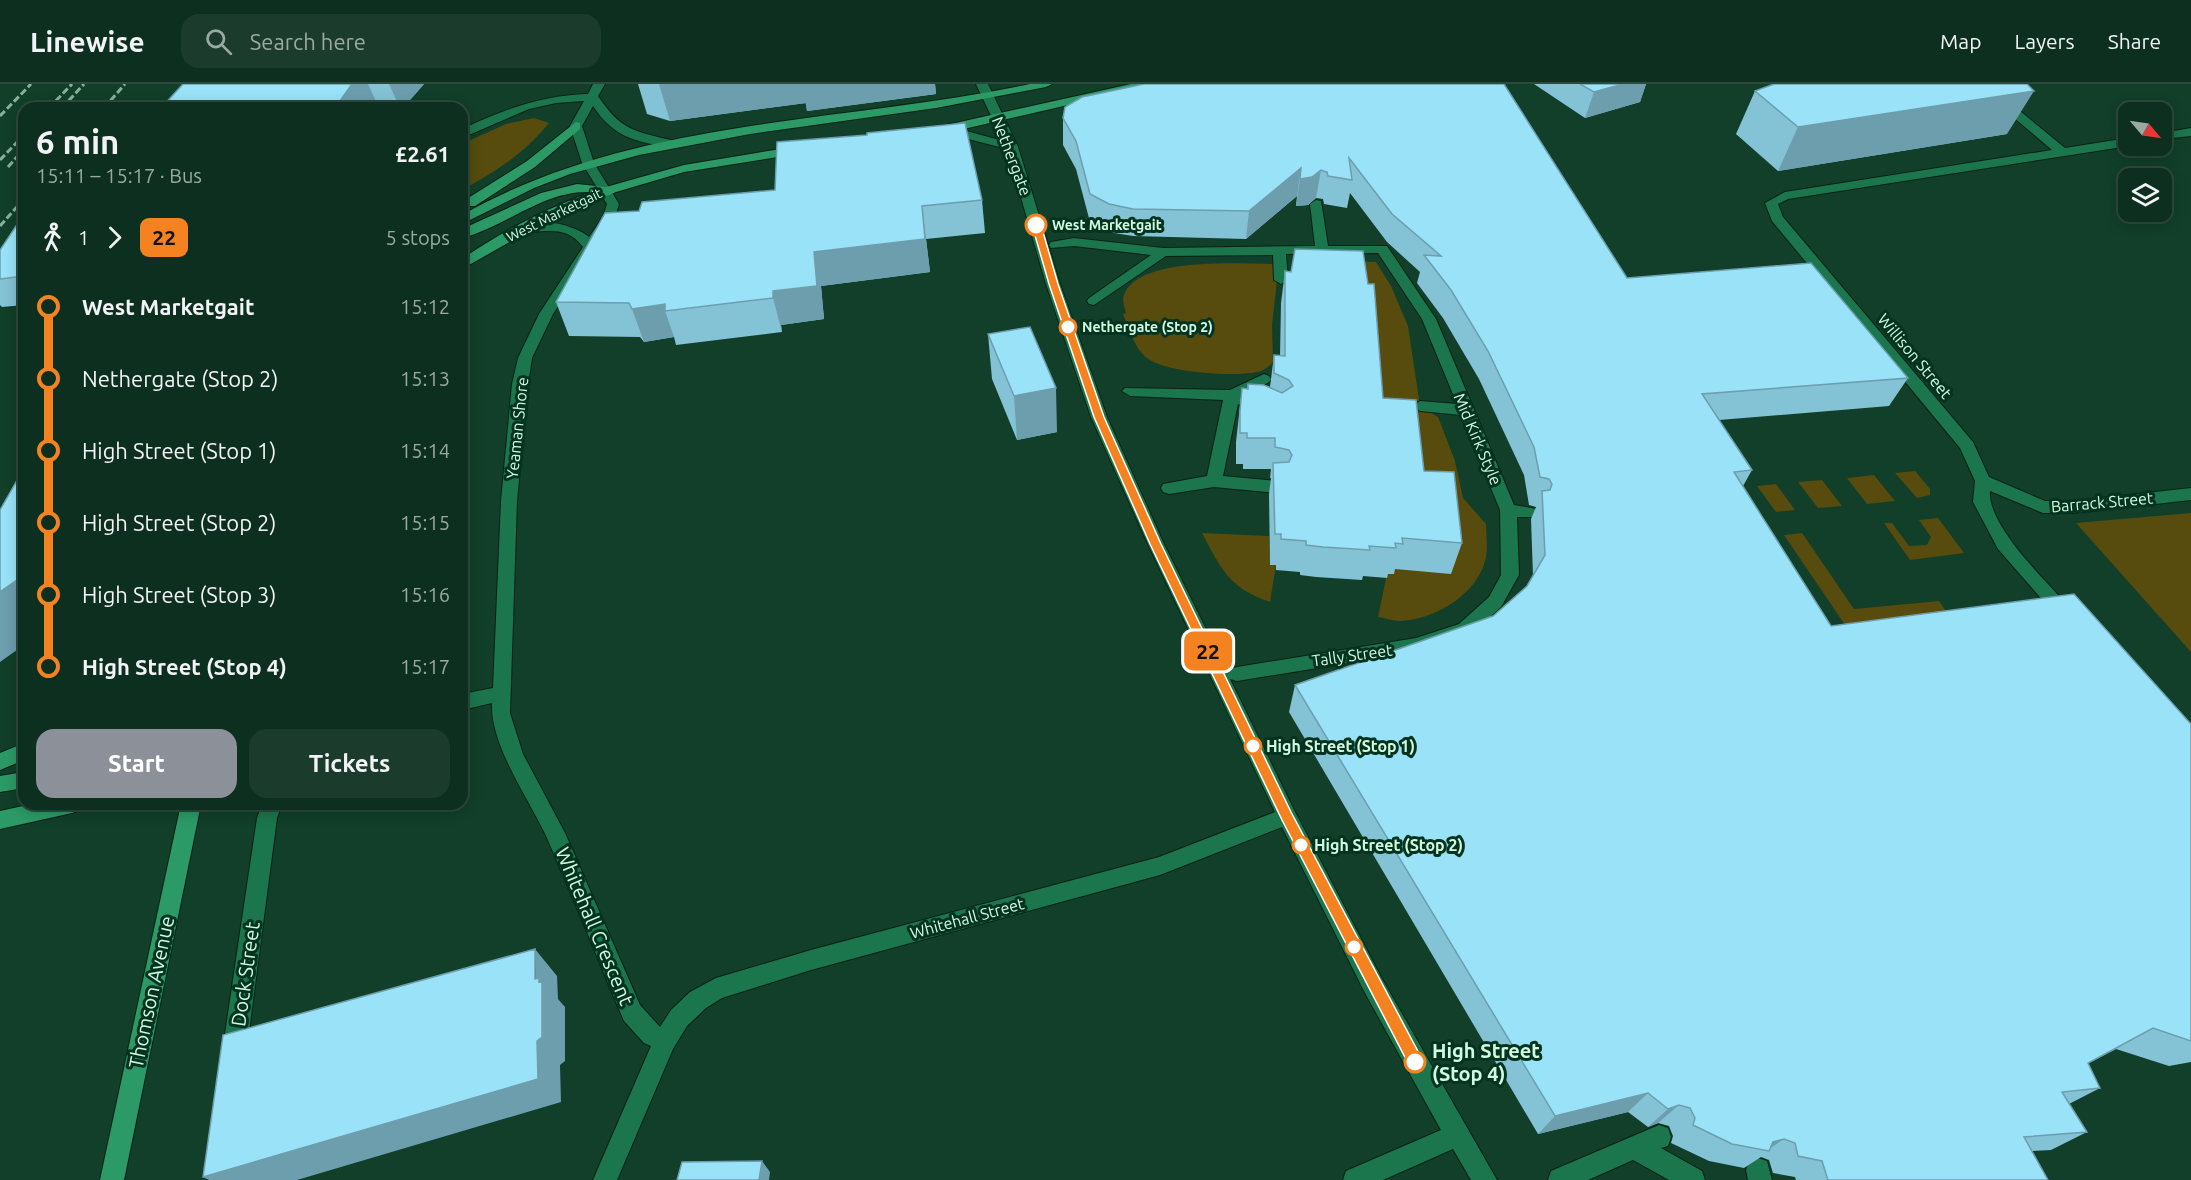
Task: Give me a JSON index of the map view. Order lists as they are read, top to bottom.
{
  "streets": {
    "main road": ["West Marketgait", "Thomson Avenue"],
    "street": [
      "Nethergate",
      "Willison Street",
      "Yeaman Shore",
      "Mid Kirk Style",
      "Barrack Street",
      "Tally Street",
      "Whitehall Street",
      "Whitehall Crescent",
      "Dock Street"
    ]
  },
  "crossings": [
    ["Nethergate", "West Marketgait"],
    ["Nethergate", "Whitehall Street"],
    ["West Marketgait", "Yeaman Shore"],
    ["Willison Street", "Barrack Street"],
    ["Yeaman Shore", "Whitehall Crescent"],
    ["Mid Kirk Style", "Tally Street"],
    ["Whitehall Street", "Whitehall Crescent"]
  ],
  "places": [
    "West Marketgait",
    "Nethergate (Stop 2)",
    "High Street (Stop 1)",
    "High Street (Stop 2)",
    "High Street (Stop 4)"
  ],
  "lines": ["bus line 22"],
  "north": "bottom right",
  "page": {
    "header": "Linewise",
    "search": "Search here",
    "nav": ["Map", "Layers", "Share"],
    "on_map": "22",
    "heading": ["6 min", "15:11 – 15:17 · Bus", "£2.61"],
    "legs": ["1", "22", "5 stops"],
    "list": [
      {
        "name": "West Marketgait",
        "value": "15:12"
      },
      {
        "name": "Nethergate (Stop 2)",
        "value": "15:13"
      },
      {
        "name": "High Street (Stop 1)",
        "value": "15:14"
      },
      {
        "name": "High Street (Stop 2)",
        "value": "15:15"
      },
      {
        "name": "High Street (Stop 3)",
        "value": "15:16"
      },
      {
        "name": "High Street (Stop 4)",
        "value": "15:17"
      }
    ],
    "buttons": ["Start", "Tickets"]
  }
}
